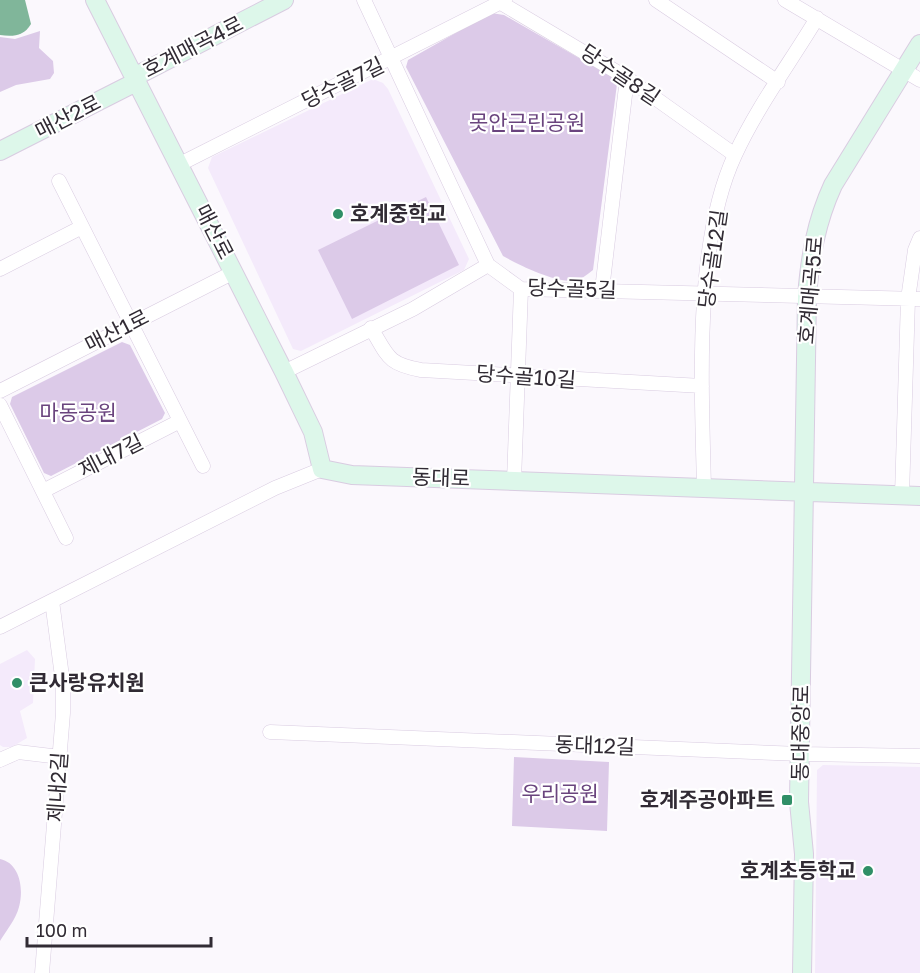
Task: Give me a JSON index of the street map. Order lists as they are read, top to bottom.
{
  "streets": {
    "street": [
      "호계매곡4로",
      "당수골8길",
      "당수골7길",
      "매산2로",
      "매산로",
      "당수골12길",
      "당수골5길",
      "호계매곡5로",
      "매산1로",
      "당수골10길",
      "제내7길",
      "동대로",
      "동대중앙로",
      "동대12길",
      "제내2길"
    ]
  },
  "crossings": [
    ["호계매곡4로", "매산2로"],
    ["호계매곡4로", "매산로"],
    ["당수골8길", "당수골7길"],
    ["당수골8길", "당수골12길"],
    ["당수골7길", "매산로"],
    ["당수골7길", "당수골5길"],
    ["매산2로", "매산로"],
    ["매산로", "매산1로"],
    ["매산로", "동대로"],
    ["당수골12길", "당수골5길"],
    ["당수골12길", "당수골10길"],
    ["당수골12길", "동대로"],
    ["당수골5길", "호계매곡5로"],
    ["호계매곡5로", "동대로"],
    ["호계매곡5로", "동대중앙로"],
    ["동대로", "동대중앙로"],
    ["동대중앙로", "동대12길"]
  ],
  "parks": ["못안근린공원", "마동공원", "우리공원"],
  "places": {
    "other": ["호계중학교", "큰사랑유치원", "호계초등학교"],
    "transit": ["호계주공아파트"]
  },
  "scale_bar": "100 m"
}
